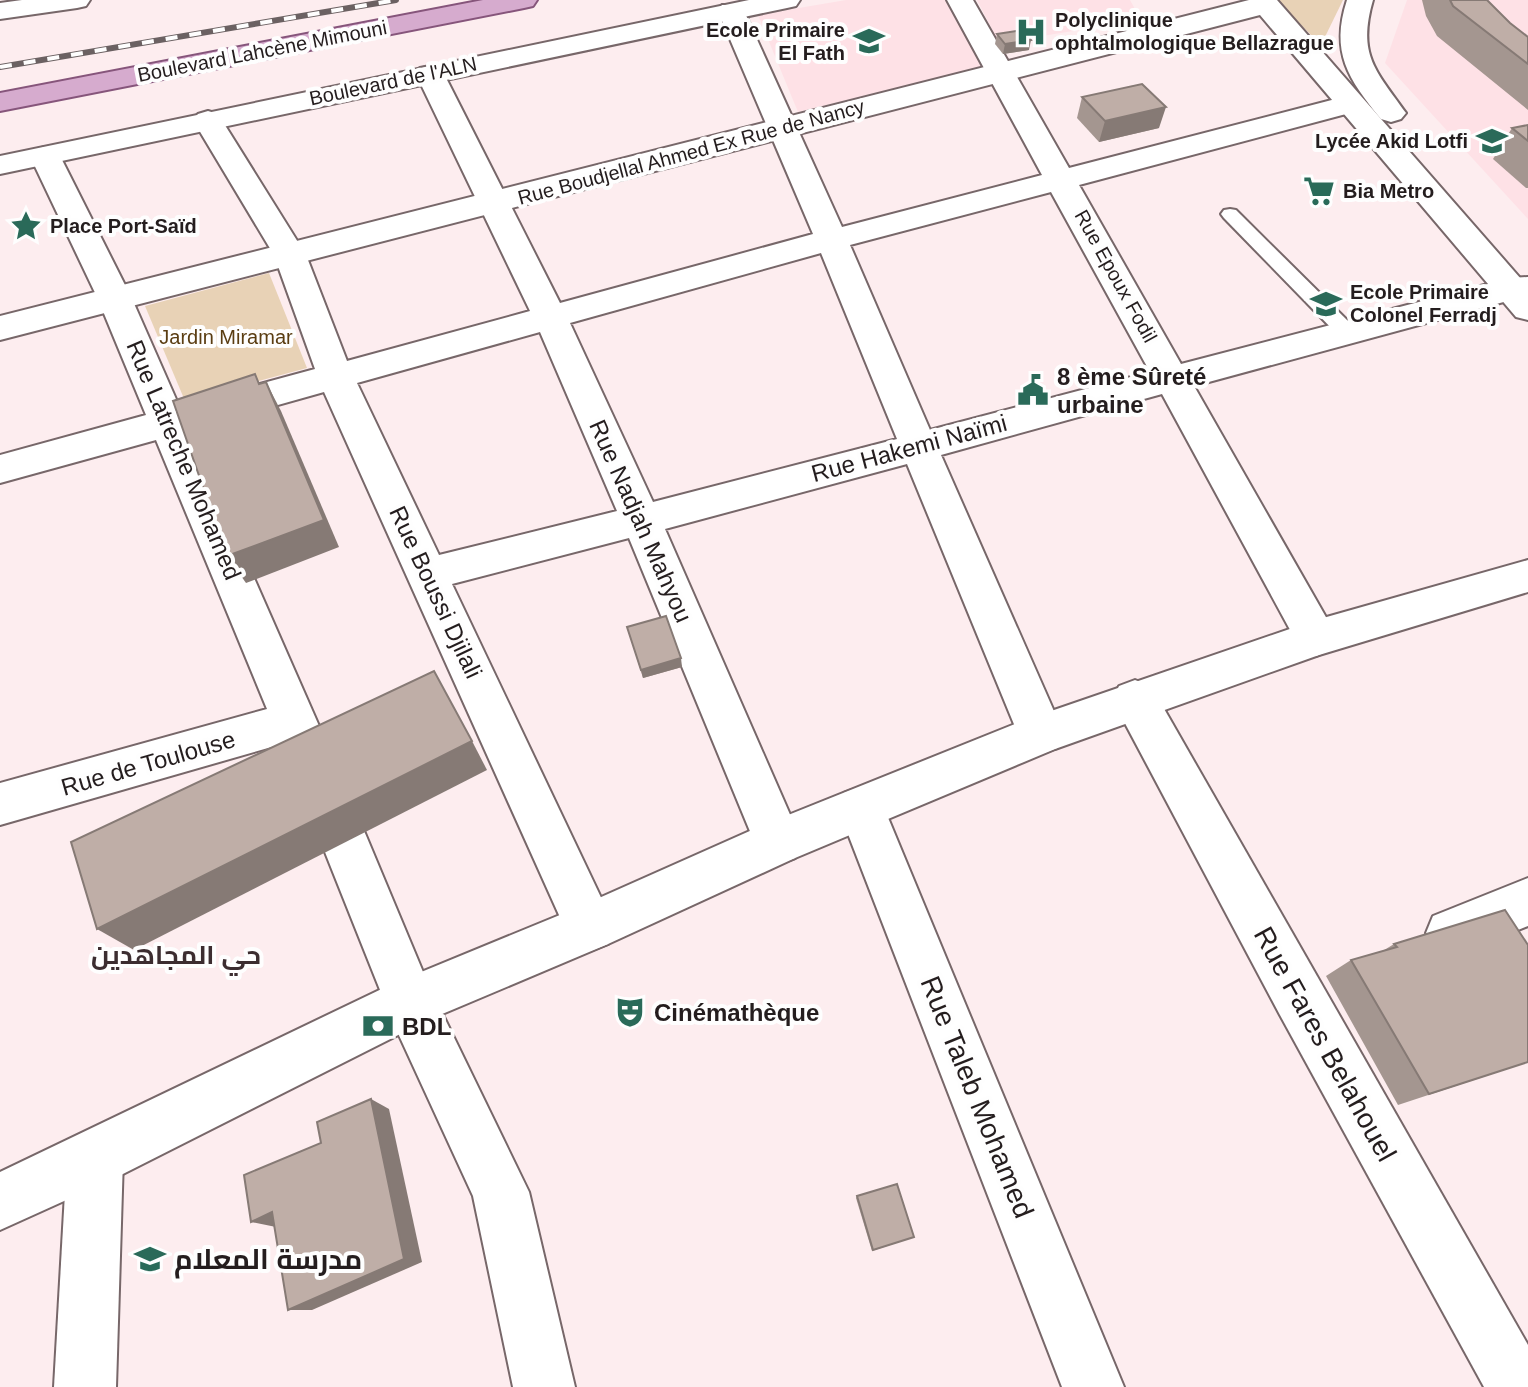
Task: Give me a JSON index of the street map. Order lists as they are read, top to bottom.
{
  "streets": {
    "main road": ["Boulevard Lahcène Mimouni"],
    "street": [
      "Boulevard de l'ALN",
      "Rue Boudjellal Ahmed Ex Rue de Nancy",
      "Rue Epoux Fodil",
      "Rue Hakemi Naïmi",
      "Rue Latreche Mohamed",
      "Rue Nadjah Mahyou",
      "Rue Boussi Djilali",
      "Rue de Toulouse",
      "Rue Fares Belahouel",
      "Rue Taleb Mohamed"
    ]
  },
  "crossings": [
    ["Boulevard de l'ALN", "Rue Latreche Mohamed"],
    ["Boulevard de l'ALN", "Rue Nadjah Mahyou"],
    ["Boulevard de l'ALN", "Rue Boussi Djilali"],
    ["Rue Boudjellal Ahmed Ex Rue de Nancy", "Rue Epoux Fodil"],
    ["Rue Boudjellal Ahmed Ex Rue de Nancy", "Rue Latreche Mohamed"],
    ["Rue Boudjellal Ahmed Ex Rue de Nancy", "Rue Nadjah Mahyou"],
    ["Rue Boudjellal Ahmed Ex Rue de Nancy", "Rue Boussi Djilali"],
    ["Rue Epoux Fodil", "Rue Hakemi Naïmi"],
    ["Rue Hakemi Naïmi", "Rue Nadjah Mahyou"],
    ["Rue Hakemi Naïmi", "Rue Boussi Djilali"],
    ["Rue Latreche Mohamed", "Rue de Toulouse"]
  ],
  "districts": ["حي المجاهدين"],
  "parks": ["Jardin Miramar"],
  "places": {
    "hospital": ["Polyclinique ophtalmologique Bellazrague"],
    "school or university": [
      "Ecole Primaire El Fath",
      "Lycée Akid Lotfi",
      "Ecole Primaire Colonel Ferradj",
      "مدرسة المعلام"
    ],
    "supermarket": ["Bia Metro"],
    "place": ["Place Port-Saïd"],
    "public building": ["8 ème Sûreté urbaine"],
    "theatre": ["Cinémathèque"],
    "bank": ["BDL"]
  }
}
